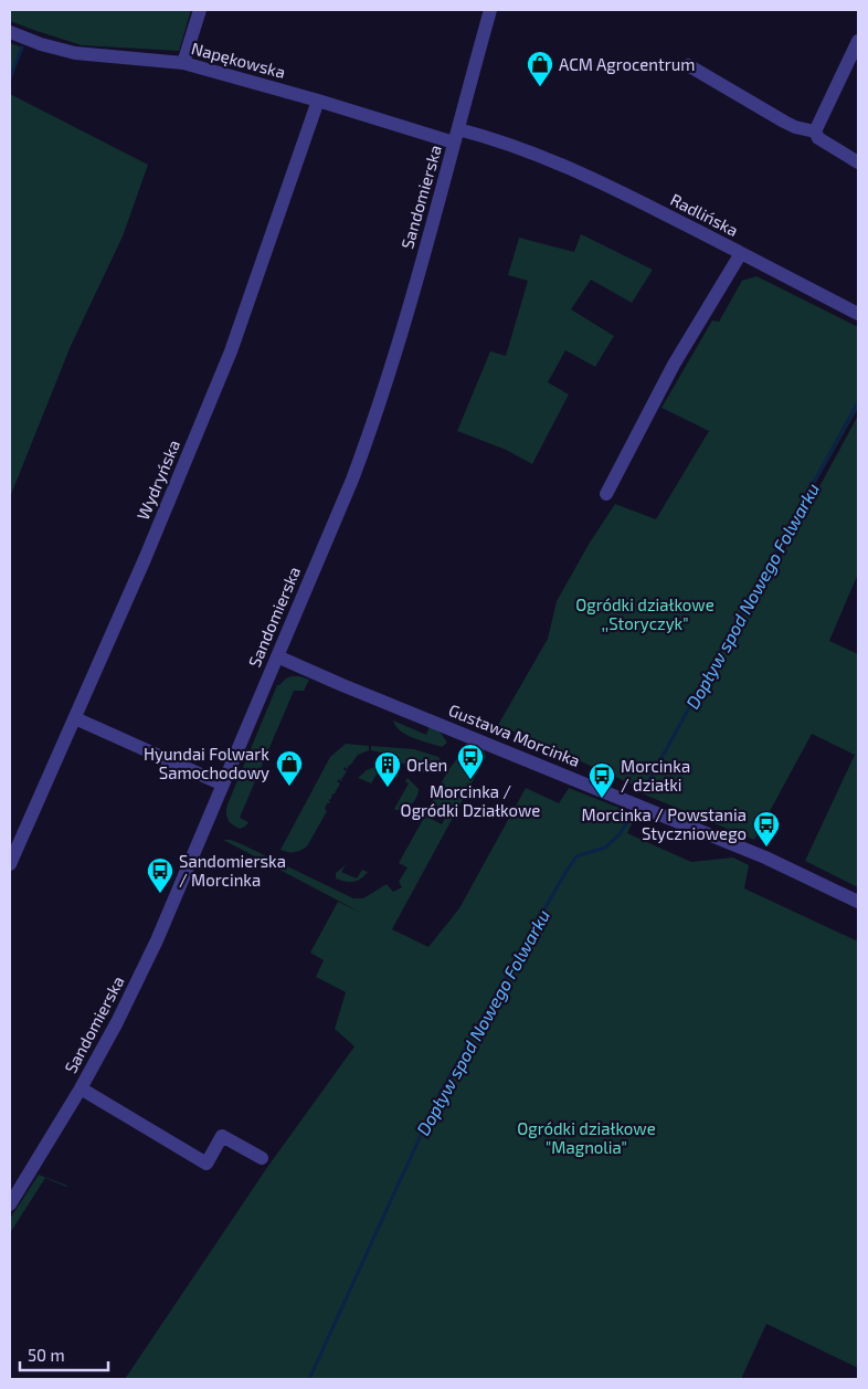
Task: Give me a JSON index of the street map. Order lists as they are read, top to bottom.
{
  "streets": {
    "street": [
      "Napękowska",
      "Sandomierska",
      "Radlińska",
      "Wydryńska",
      "Gustawa Morcinka"
    ]
  },
  "crossings": [
    ["Napękowska", "Sandomierska"],
    ["Napękowska", "Radlińska"],
    ["Napękowska", "Wydryńska"],
    ["Sandomierska", "Radlińska"],
    ["Sandomierska", "Gustawa Morcinka"]
  ],
  "water": ["Dopływ spod Nowego Folwarku"],
  "parks": ["Ogródki działkowe ,,Storyczyk\"", "Ogródki działkowe \"Magnolia\""],
  "places": {
    "shop": ["ACM Agrocentrum", "Hyundai Folwark Samochodowy"],
    "bus stop": [
      "Morcinka / Ogródki Działkowe",
      "Morcinka / działki",
      "Morcinka / Powstania Styczniowego",
      "Sandomierska / Morcinka"
    ],
    "building": ["Orlen"]
  },
  "scale_bar": "50 m"
}
